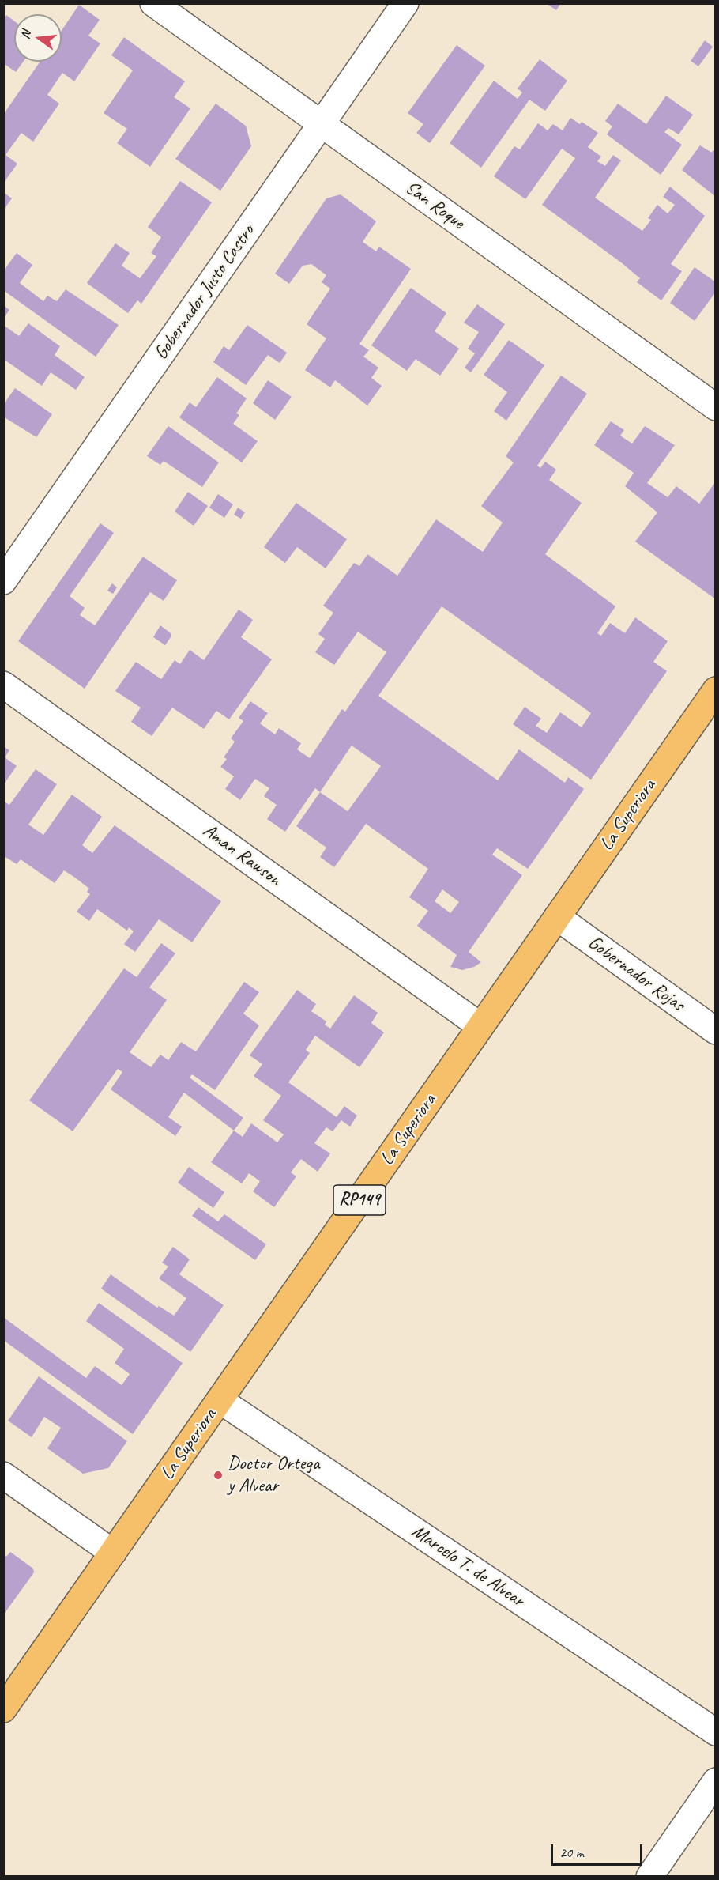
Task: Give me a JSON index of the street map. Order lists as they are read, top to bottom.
{
  "streets": {
    "main road": ["La Superiora", "RP149"],
    "street": [
      "San Roque",
      "Gobernador Justo Castro",
      "Aman Rawson",
      "Gobernador Rojas",
      "Marcelo T. de Alvear"
    ]
  },
  "crossings": [
    ["San Roque", "Gobernador Justo Castro"],
    ["La Superiora", "Aman Rawson"],
    ["La Superiora", "Gobernador Rojas"],
    ["La Superiora", "Marcelo T. de Alvear"]
  ],
  "places": ["Doctor Ortega y Alvear"],
  "scale_bar": "20 m",
  "north": "left"
}
